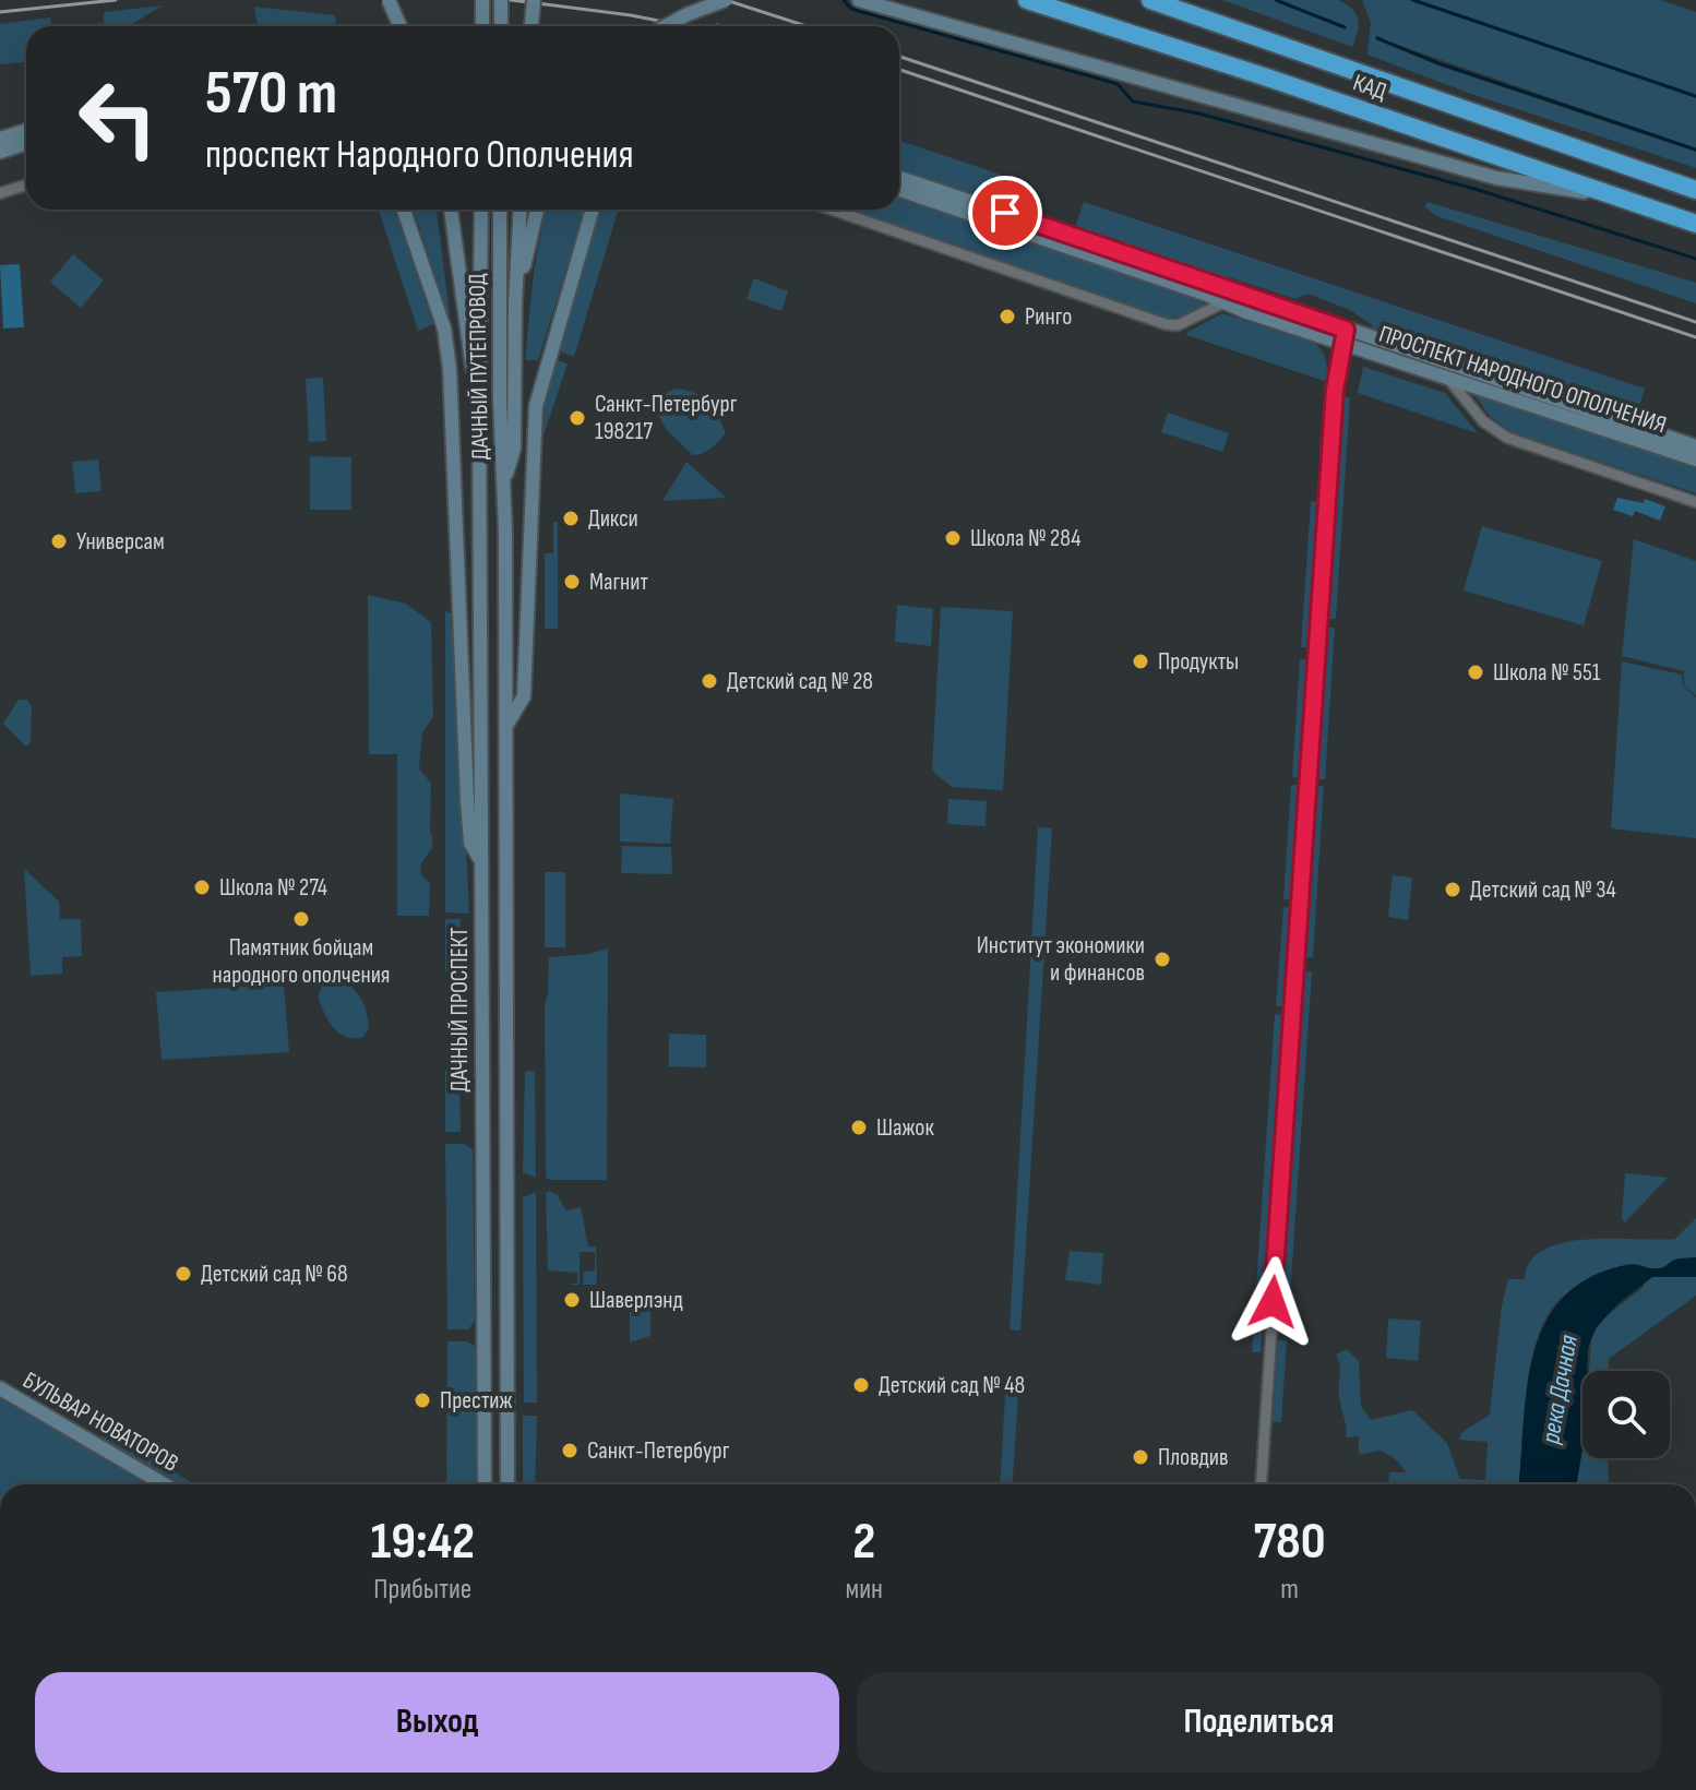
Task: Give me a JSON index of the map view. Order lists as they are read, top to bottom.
{
  "streets": {
    "highway": ["КАД"],
    "main road": [
      "ДАЧНЫЙ ПУТЕПРОВОД",
      "ПРОСПЕКТ НАРОДНОГО ОПОЛЧЕНИЯ",
      "ДАЧНЫЙ ПРОСПЕКТ",
      "БУЛЬВАР НОВАТОРОВ"
    ]
  },
  "crossings": [
    ["ДАЧНЫЙ ПУТЕПРОВОД", "ДАЧНЫЙ ПРОСПЕКТ"]
  ],
  "water": ["река Дачная"],
  "places": [
    "Ринго",
    "Санкт-Петербург 198217",
    "Дикси",
    "Школа № 284",
    "Универсам",
    "Магнит",
    "Продукты",
    "Школа № 551",
    "Детский сад № 28",
    "Школа № 274",
    "Детский сад № 34",
    "Памятник бойцам народного ополчения",
    "Институт экономики и финансов",
    "Шажок",
    "Детский сад № 68",
    "Шаверлэнд",
    "Детский сад № 48",
    "Престиж",
    "Санкт-Петербург",
    "Пловдив"
  ],
  "page": {
    "turn": ["570 m", "проспект Народного Ополчения"],
    "eta": [
      "19:42",
      "Прибытие",
      "2",
      "мин",
      "780",
      "m"
    ],
    "buttons": ["Выход", "Поделиться"]
  }
}
